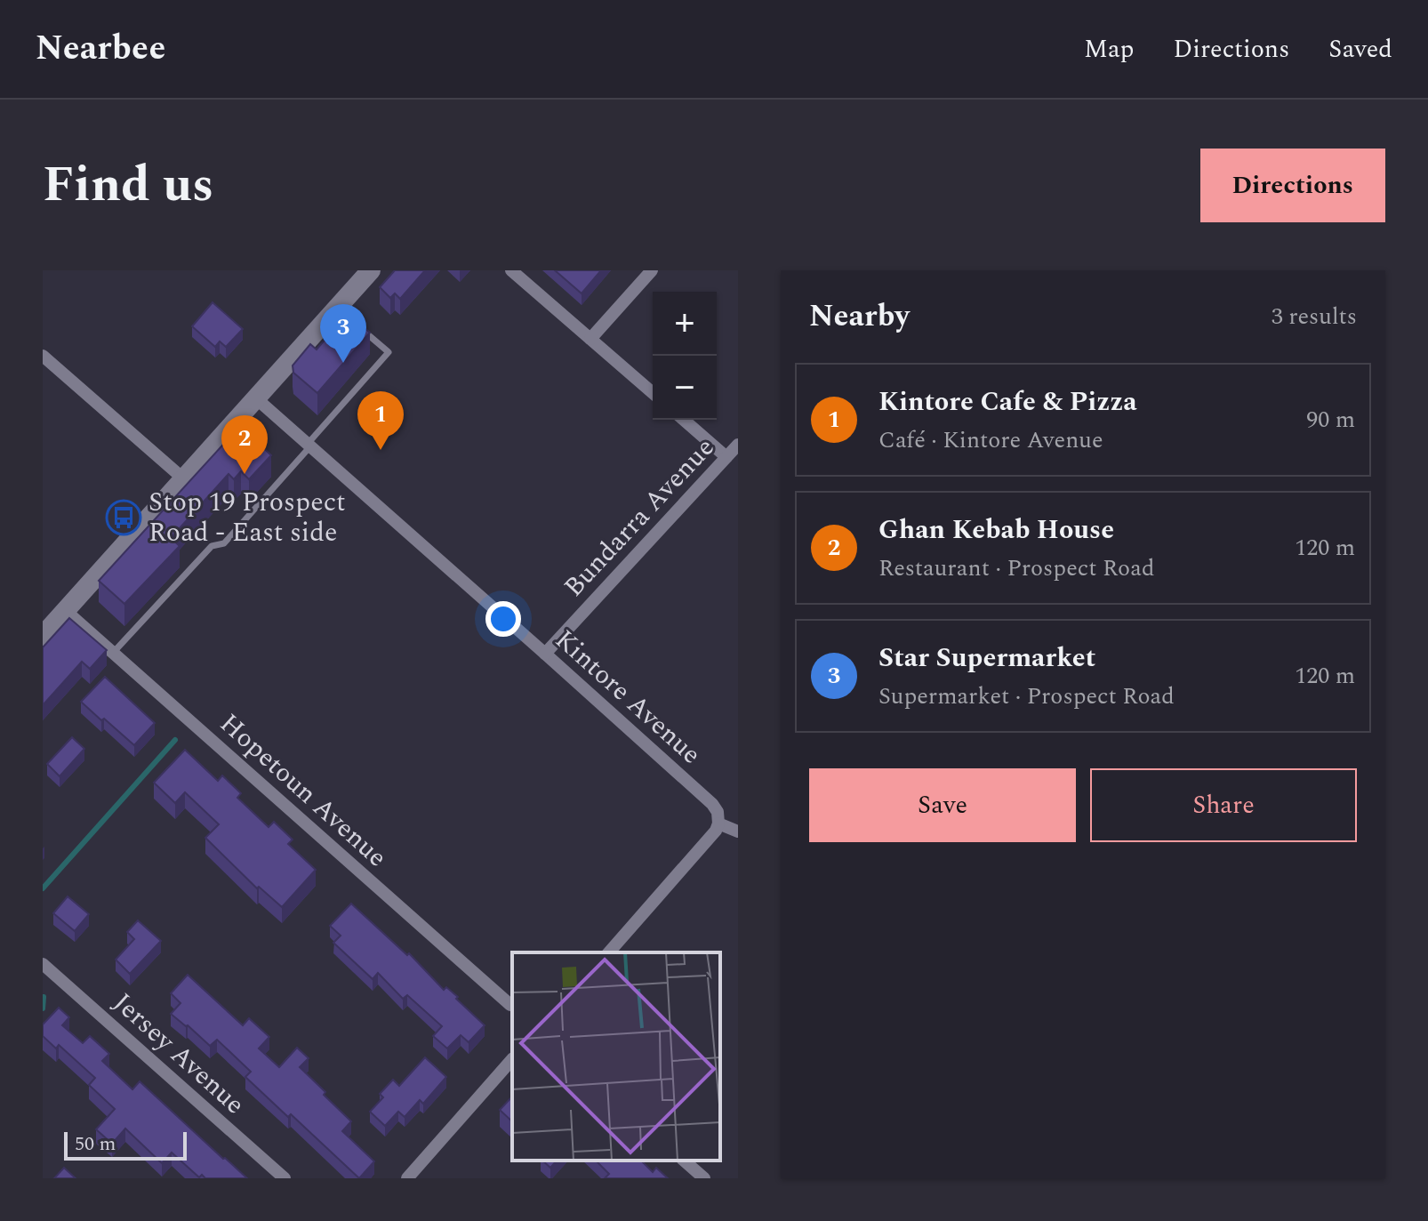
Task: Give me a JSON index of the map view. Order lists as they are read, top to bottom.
{
  "streets": {
    "street": [
      "Bundarra Avenue",
      "Kintore Avenue",
      "Hopetoun Avenue",
      "Jersey Avenue"
    ]
  },
  "crossings": [
    ["Bundarra Avenue", "Kintore Avenue"]
  ],
  "places": {
    "bus stop": ["Stop 19 Prospect Road - East side"]
  },
  "scale_bar": "50 m",
  "page": {
    "header": "Nearbee",
    "nav": ["Map", "Directions", "Saved"],
    "title": "Find us",
    "buttons": [
      "Directions",
      ["Save", "Share"]
    ],
    "heading": ["Nearby", "3 results"],
    "map_buttons": ["+", "−"],
    "pins": ["3", "1", "2"],
    "list": [
      {
        "mark": "1",
        "name": "Kintore Cafe & Pizza",
        "note": "Café · Kintore Avenue",
        "value": "90 m"
      },
      {
        "mark": "2",
        "name": "Ghan Kebab House",
        "note": "Restaurant · Prospect Road",
        "value": "120 m"
      },
      {
        "mark": "3",
        "name": "Star Supermarket",
        "note": "Supermarket · Prospect Road",
        "value": "120 m"
      }
    ],
    "scale": "50 m"
  }
}
